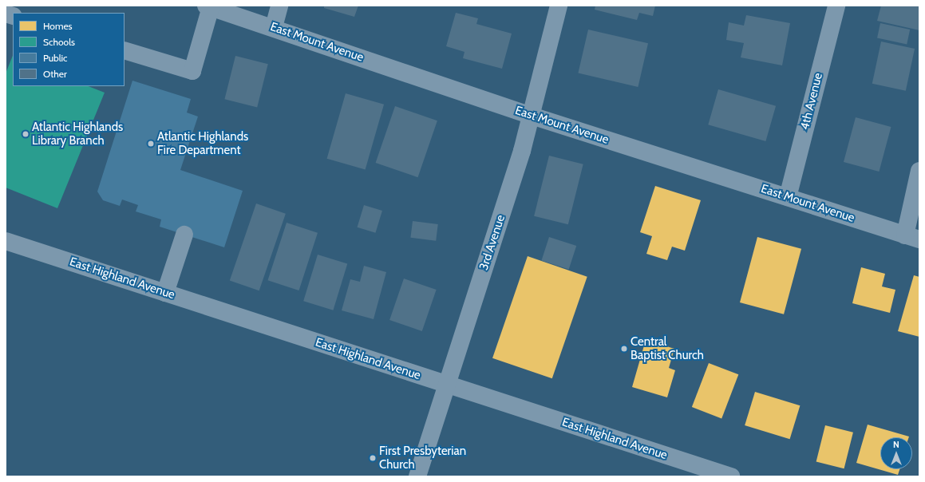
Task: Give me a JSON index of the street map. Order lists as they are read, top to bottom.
{
  "streets": {
    "street": [
      "East Mount Avenue",
      "4th Avenue",
      "3rd Avenue",
      "East Highland Avenue"
    ]
  },
  "crossings": [
    ["East Mount Avenue", "4th Avenue"],
    ["East Mount Avenue", "3rd Avenue"],
    ["3rd Avenue", "East Highland Avenue"]
  ],
  "places": [
    "Atlantic Highlands Library Branch",
    "Atlantic Highlands Fire Department",
    "Central Baptist Church",
    "First Presbyterian Church"
  ],
  "legend": [
    "Homes",
    "Schools",
    "Public",
    "Other"
  ],
  "north": "top"
}
